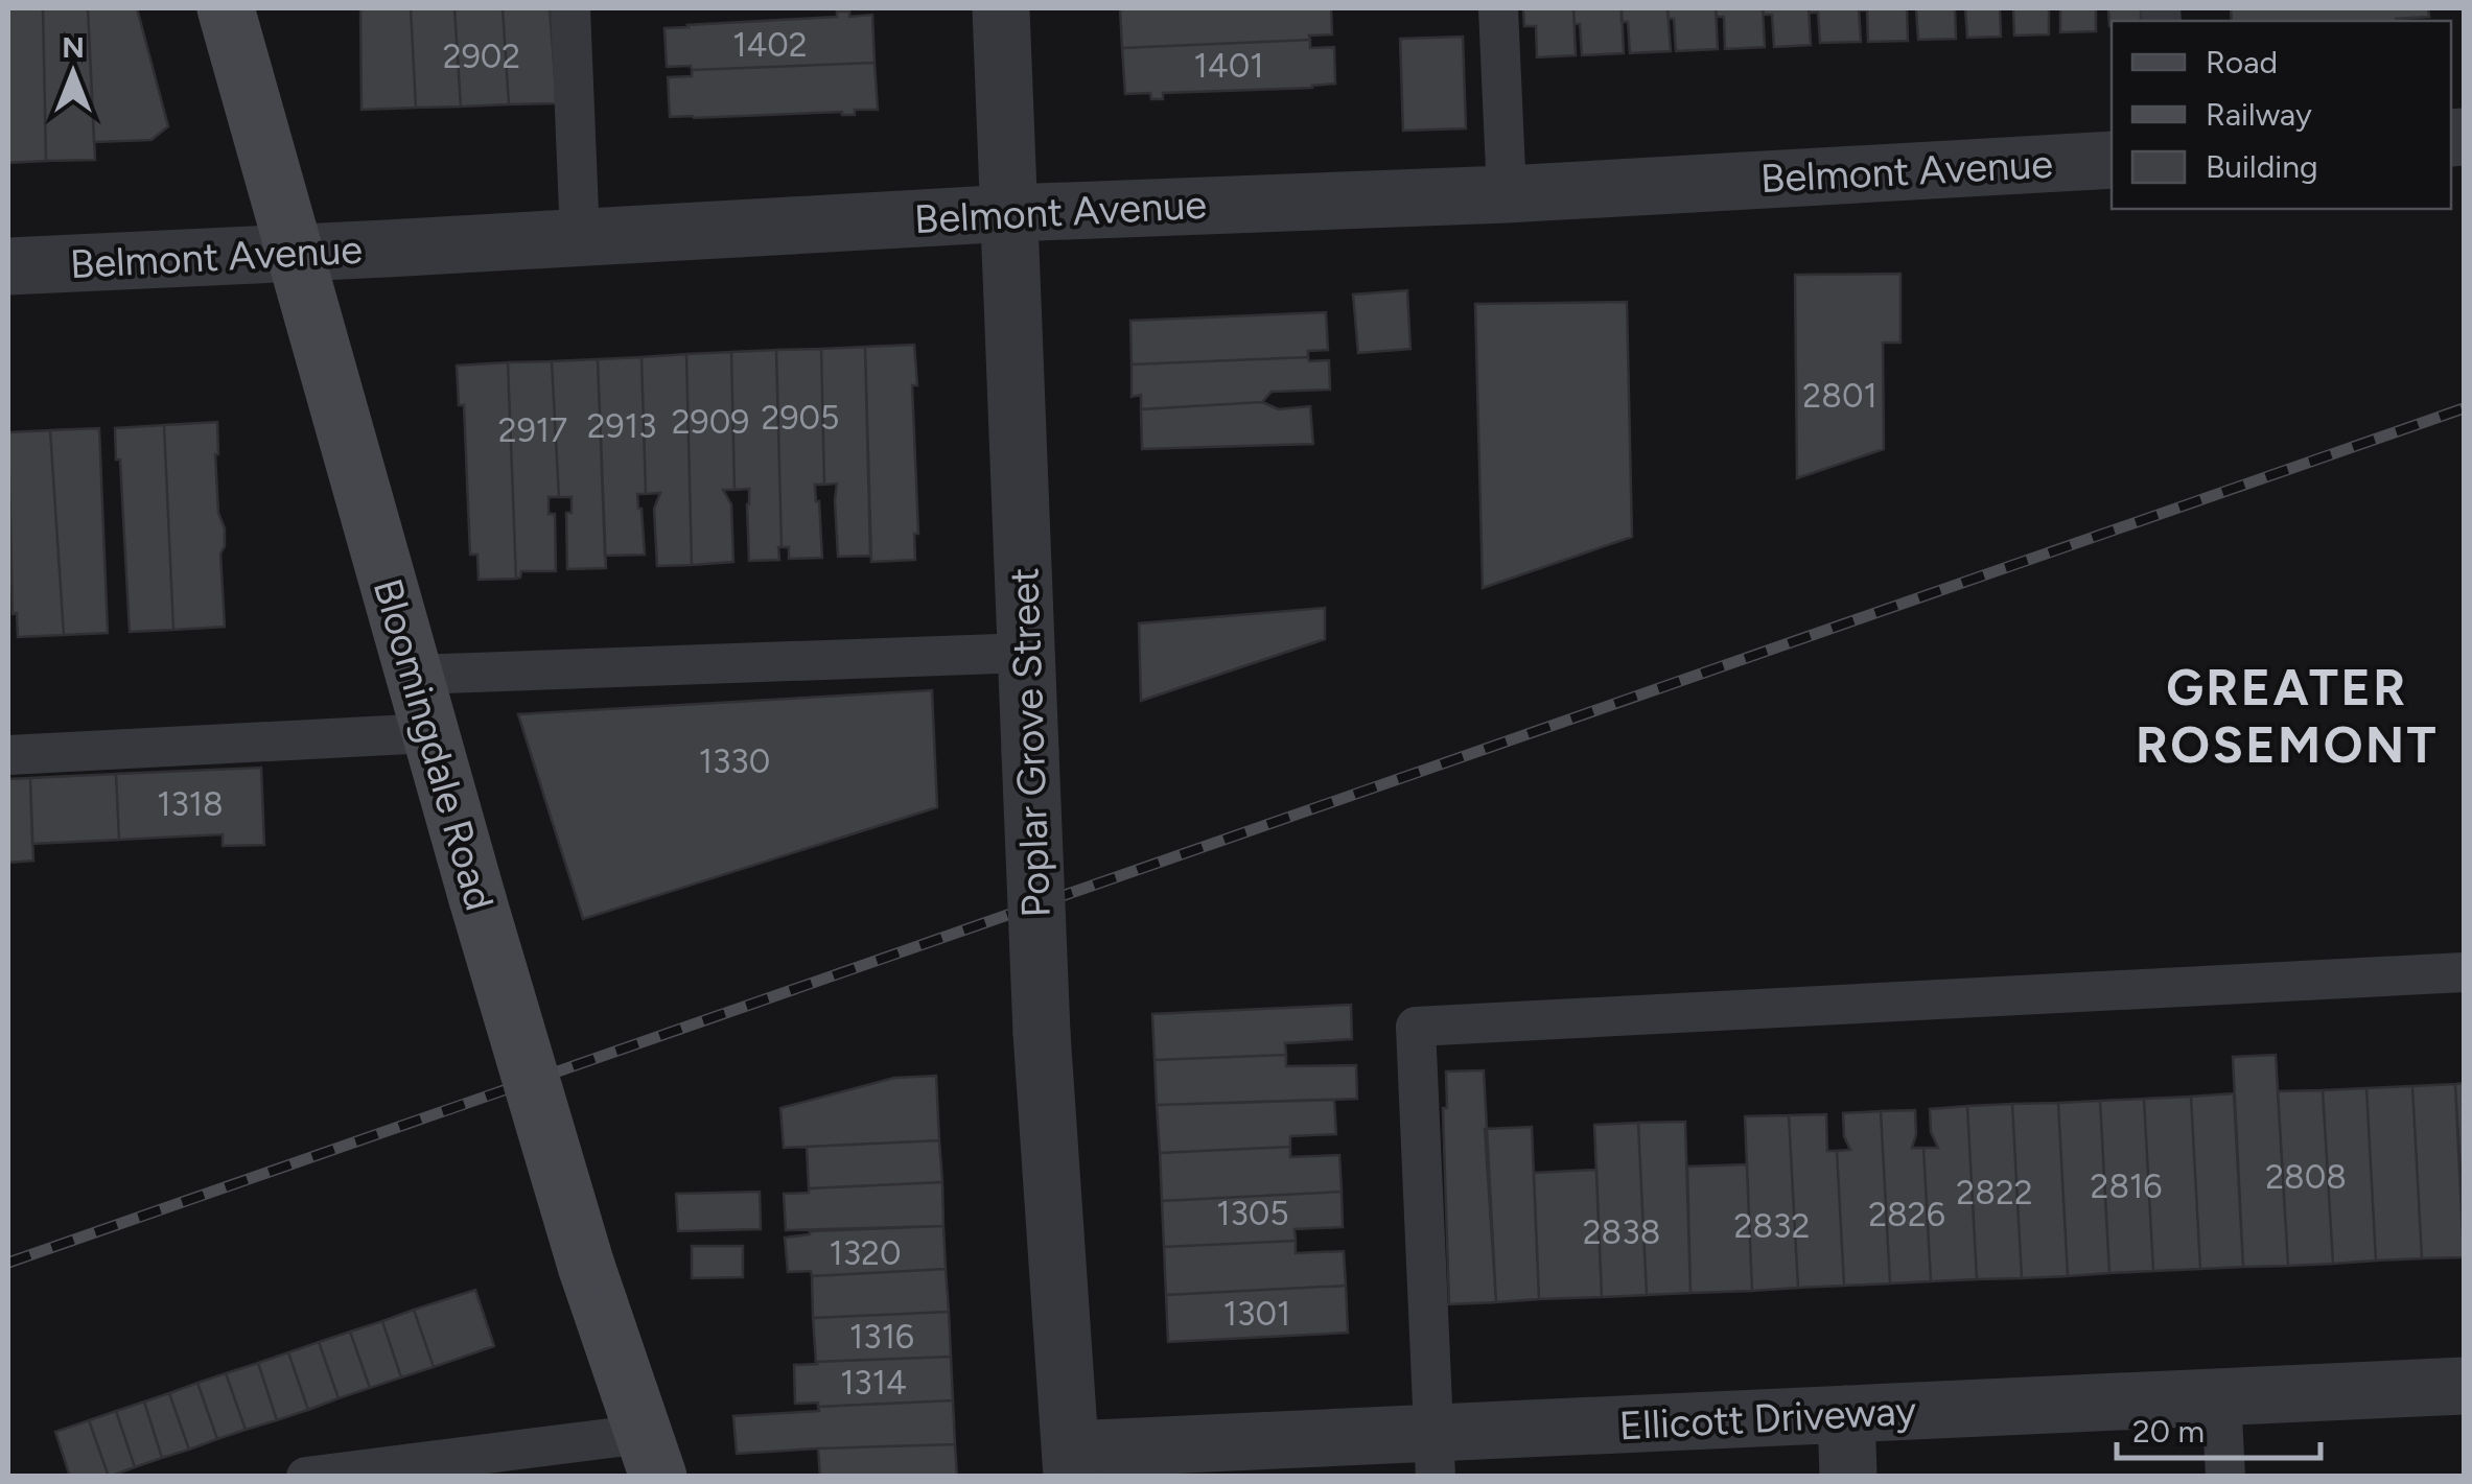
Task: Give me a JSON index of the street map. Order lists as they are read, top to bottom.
{
  "streets": {
    "main road": ["Bloomingdale Road"],
    "street": ["Belmont Avenue", "Poplar Grove Street", "Ellicott Driveway"]
  },
  "crossings": [
    ["Belmont Avenue", "Poplar Grove Street"],
    ["Belmont Avenue", "Bloomingdale Road"],
    ["Poplar Grove Street", "Ellicott Driveway"]
  ],
  "districts": ["GREATER ROSEMONT"],
  "house_numbers": [
    "1402",
    "2902",
    "1401",
    "2801",
    "2905",
    "2909",
    "2913",
    "2917",
    "1330",
    "1318",
    "2808",
    "2816",
    "2822",
    "1305",
    "2826",
    "2832",
    "2838",
    "1320",
    "1301",
    "1316",
    "1314"
  ],
  "legend": ["Road", "Railway", "Building"],
  "scale_bar": "20 m",
  "north": "top"
}
